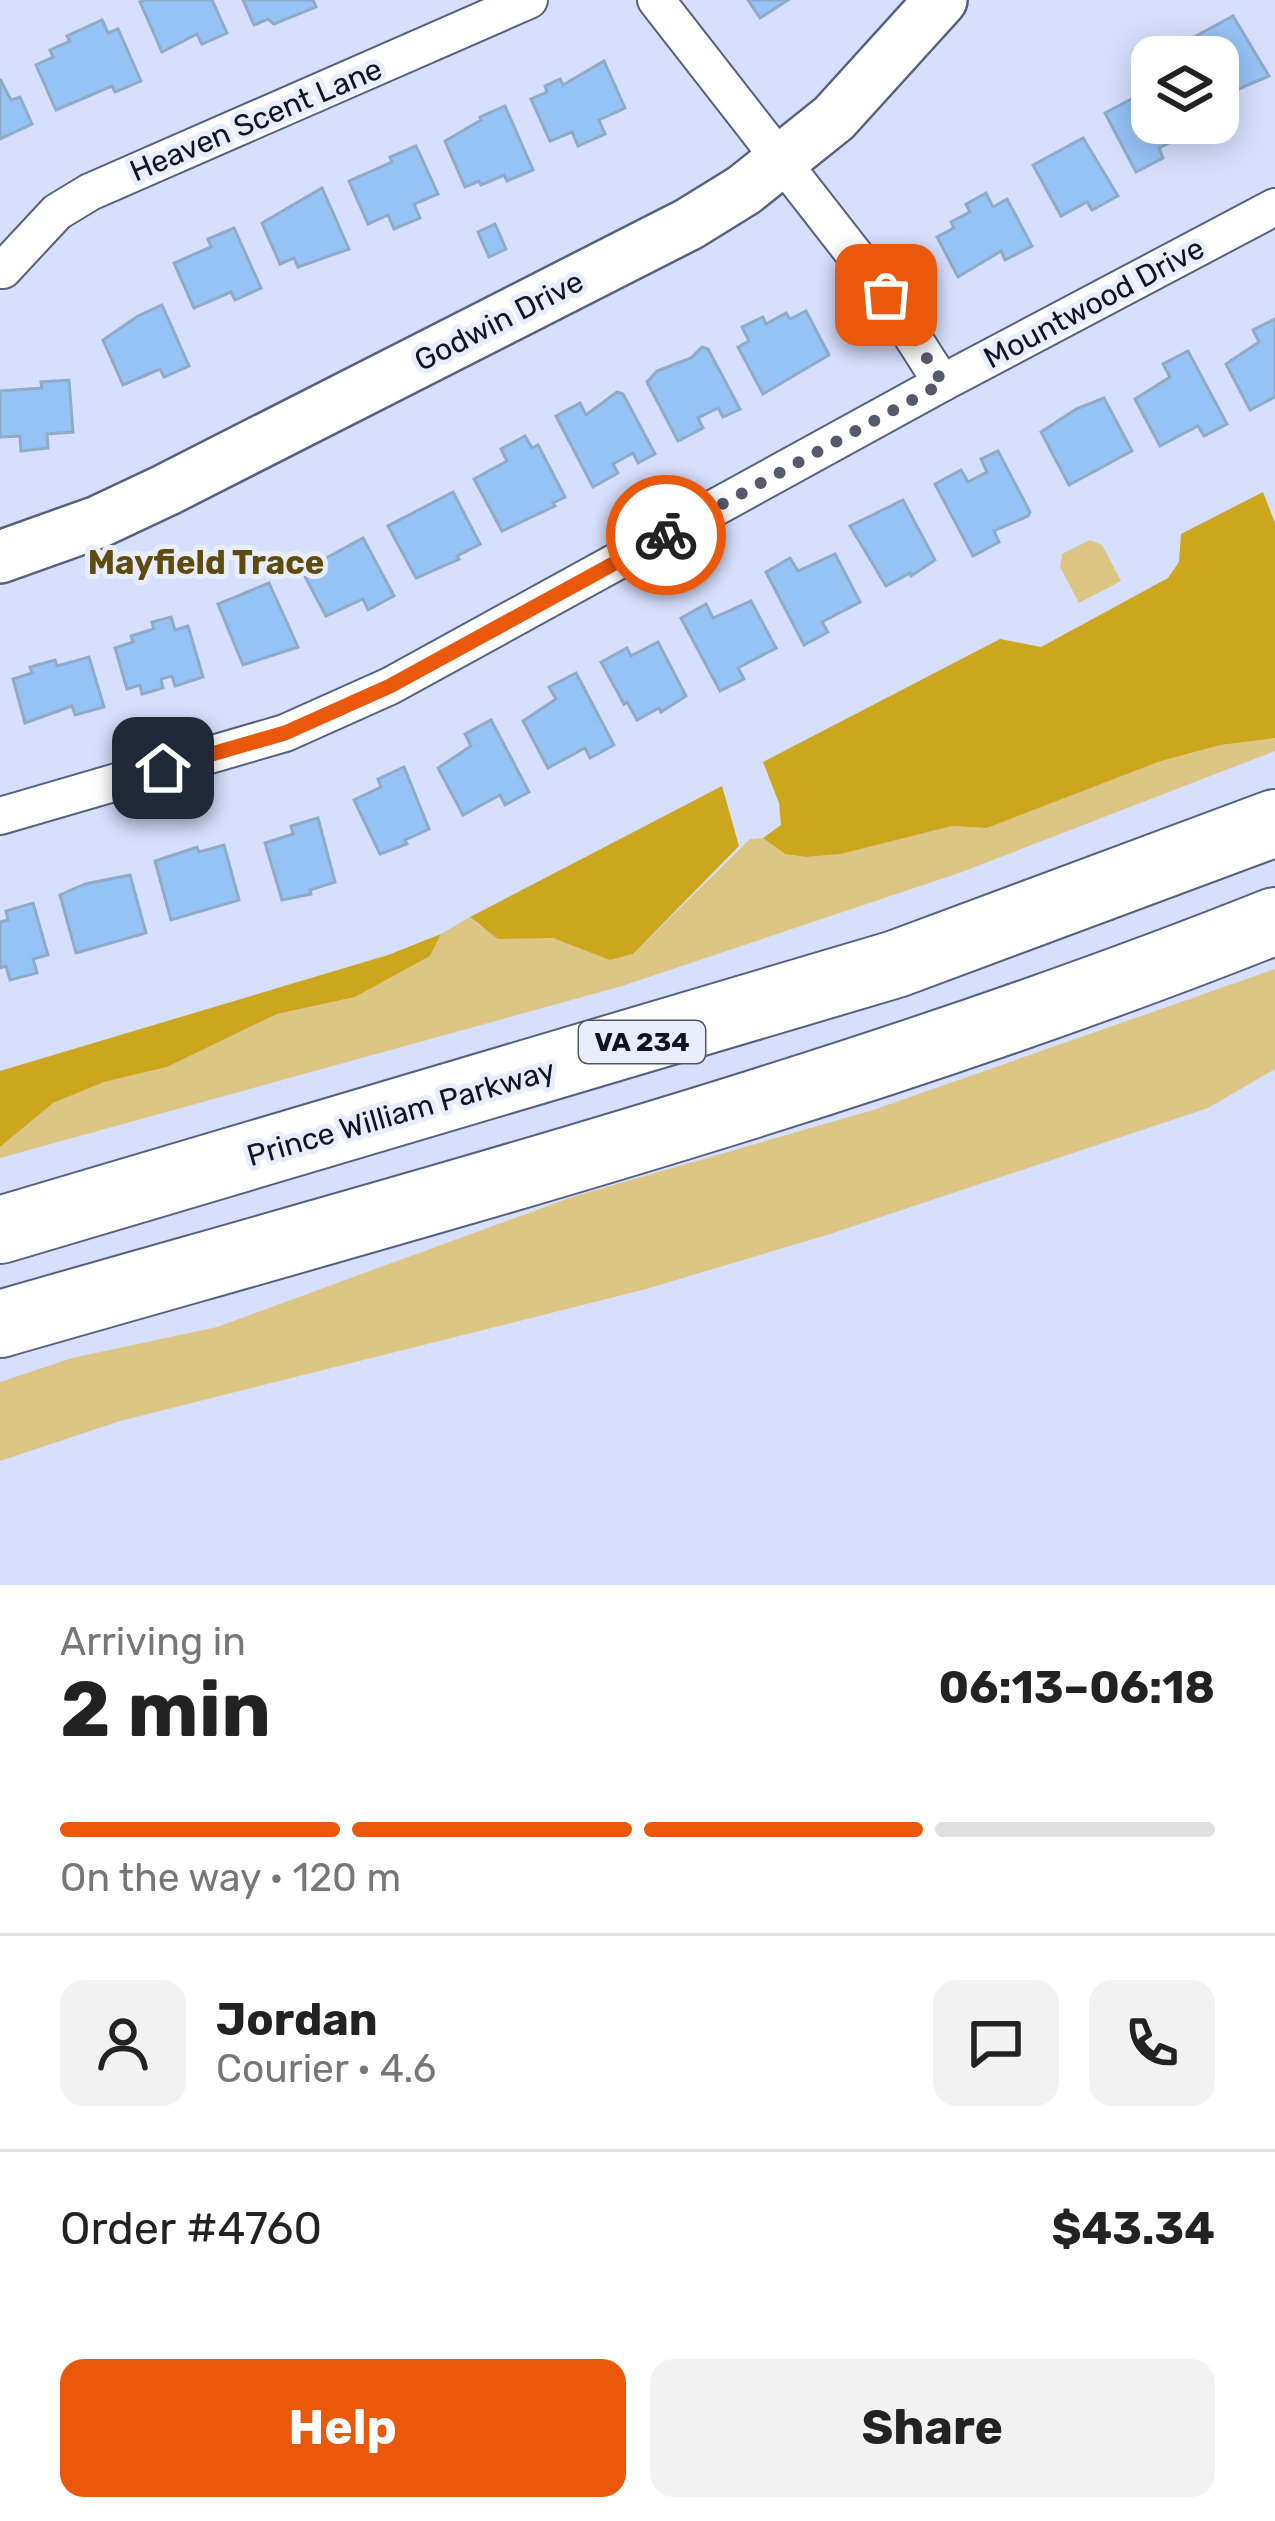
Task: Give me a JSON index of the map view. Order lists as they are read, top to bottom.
{
  "streets": {
    "highway": ["VA 234", "Prince William Parkway"],
    "street": ["Heaven Scent Lane", "Mountwood Drive", "Godwin Drive"]
  },
  "districts": ["Mayfield Trace"],
  "page": {
    "heading": ["2 min", "Arriving in", "06:13–06:18"],
    "panel": [
      "Jordan",
      "Courier · 4.6",
      "Order #4760",
      "$43.34"
    ],
    "bar": "On the way · 120 m",
    "buttons": ["Help", "Share"]
  }
}
